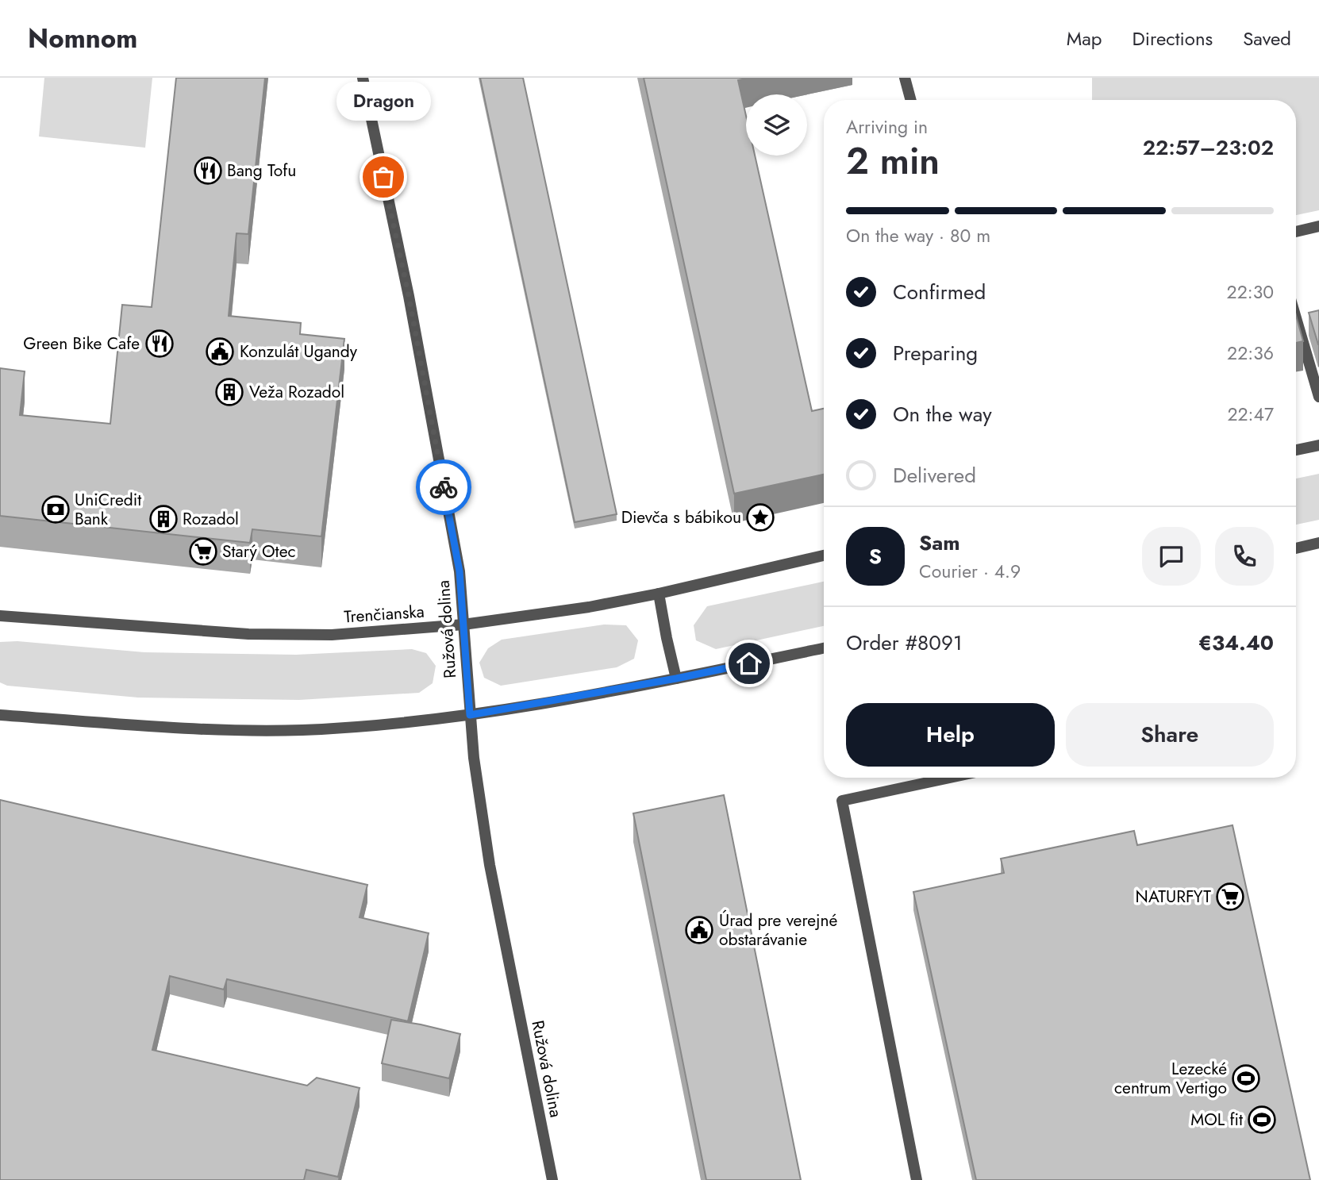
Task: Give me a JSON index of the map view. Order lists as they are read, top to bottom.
{
  "streets": {
    "street": ["Trenčianska", "Ružová dolina"]
  },
  "crossings": [
    ["Trenčianska", "Ružová dolina"]
  ],
  "places": {
    "restaurant": ["Bang Tofu", "Green Bike Cafe"],
    "other": ["Dragon"],
    "public building": ["Konzulát Ugandy", "Úrad pre verejné obstarávanie"],
    "building": ["Veža Rozadol", "Rozadol"],
    "bank": ["UniCredit Bank"],
    "place": ["Dievča s bábikou"],
    "supermarket": ["Starý Otec", "NATURFYT"],
    "sports": ["Lezecké centrum Vertigo", "MOL fit"]
  },
  "page": {
    "header": "Nomnom",
    "nav": ["Map", "Directions", "Saved"],
    "bubble": "Dragon",
    "heading": ["2 min", "Arriving in", "22:57–23:02"],
    "panel": [
      "Sam",
      "Courier · 4.9",
      "Order #8091",
      "€34.40"
    ],
    "bar": "On the way · 80 m",
    "list": [
      ["Confirmed", "22:30"],
      ["Preparing", "22:36"],
      ["On the way", "22:47"],
      "Delivered"
    ],
    "round": "S",
    "buttons": ["Help", "Share"]
  }
}
